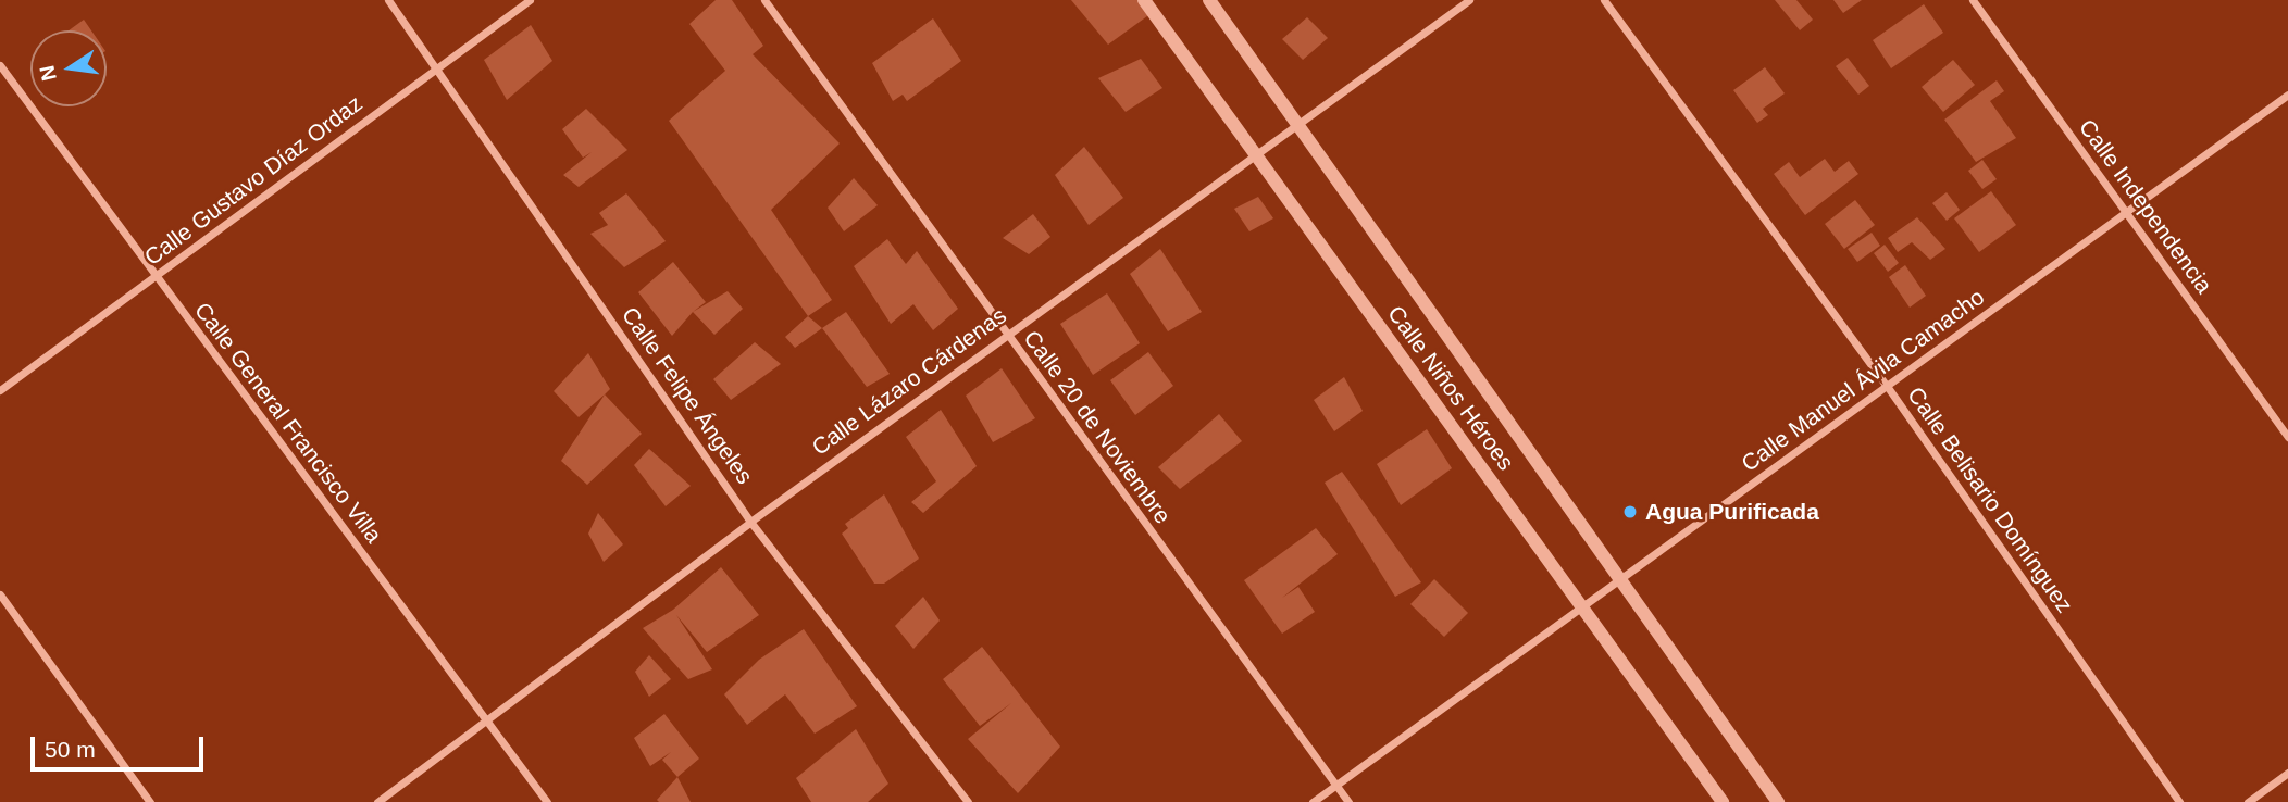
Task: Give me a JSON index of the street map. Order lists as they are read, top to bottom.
{
  "streets": {
    "street": [
      "Calle Gustavo Díaz Ordaz",
      "Calle Independencia",
      "Calle Manuel Ávila Camacho",
      "Calle Lázaro Cárdenas",
      "Calle Niños Héroes",
      "Calle Felipe Ángeles",
      "Calle General Francisco Villa",
      "Calle 20 de Noviembre",
      "Calle Belisario Domínguez"
    ]
  },
  "crossings": [
    ["Calle Gustavo Díaz Ordaz", "Calle Felipe Ángeles"],
    ["Calle Gustavo Díaz Ordaz", "Calle General Francisco Villa"],
    ["Calle Independencia", "Calle Manuel Ávila Camacho"],
    ["Calle Manuel Ávila Camacho", "Calle Niños Héroes"],
    ["Calle Manuel Ávila Camacho", "Calle 20 de Noviembre"],
    ["Calle Manuel Ávila Camacho", "Calle Belisario Domínguez"],
    ["Calle Lázaro Cárdenas", "Calle Niños Héroes"],
    ["Calle Lázaro Cárdenas", "Calle Felipe Ángeles"],
    ["Calle Lázaro Cárdenas", "Calle General Francisco Villa"],
    ["Calle Lázaro Cárdenas", "Calle 20 de Noviembre"]
  ],
  "places": ["Agua Purificada"],
  "scale_bar": "50 m",
  "north": "left"
}
